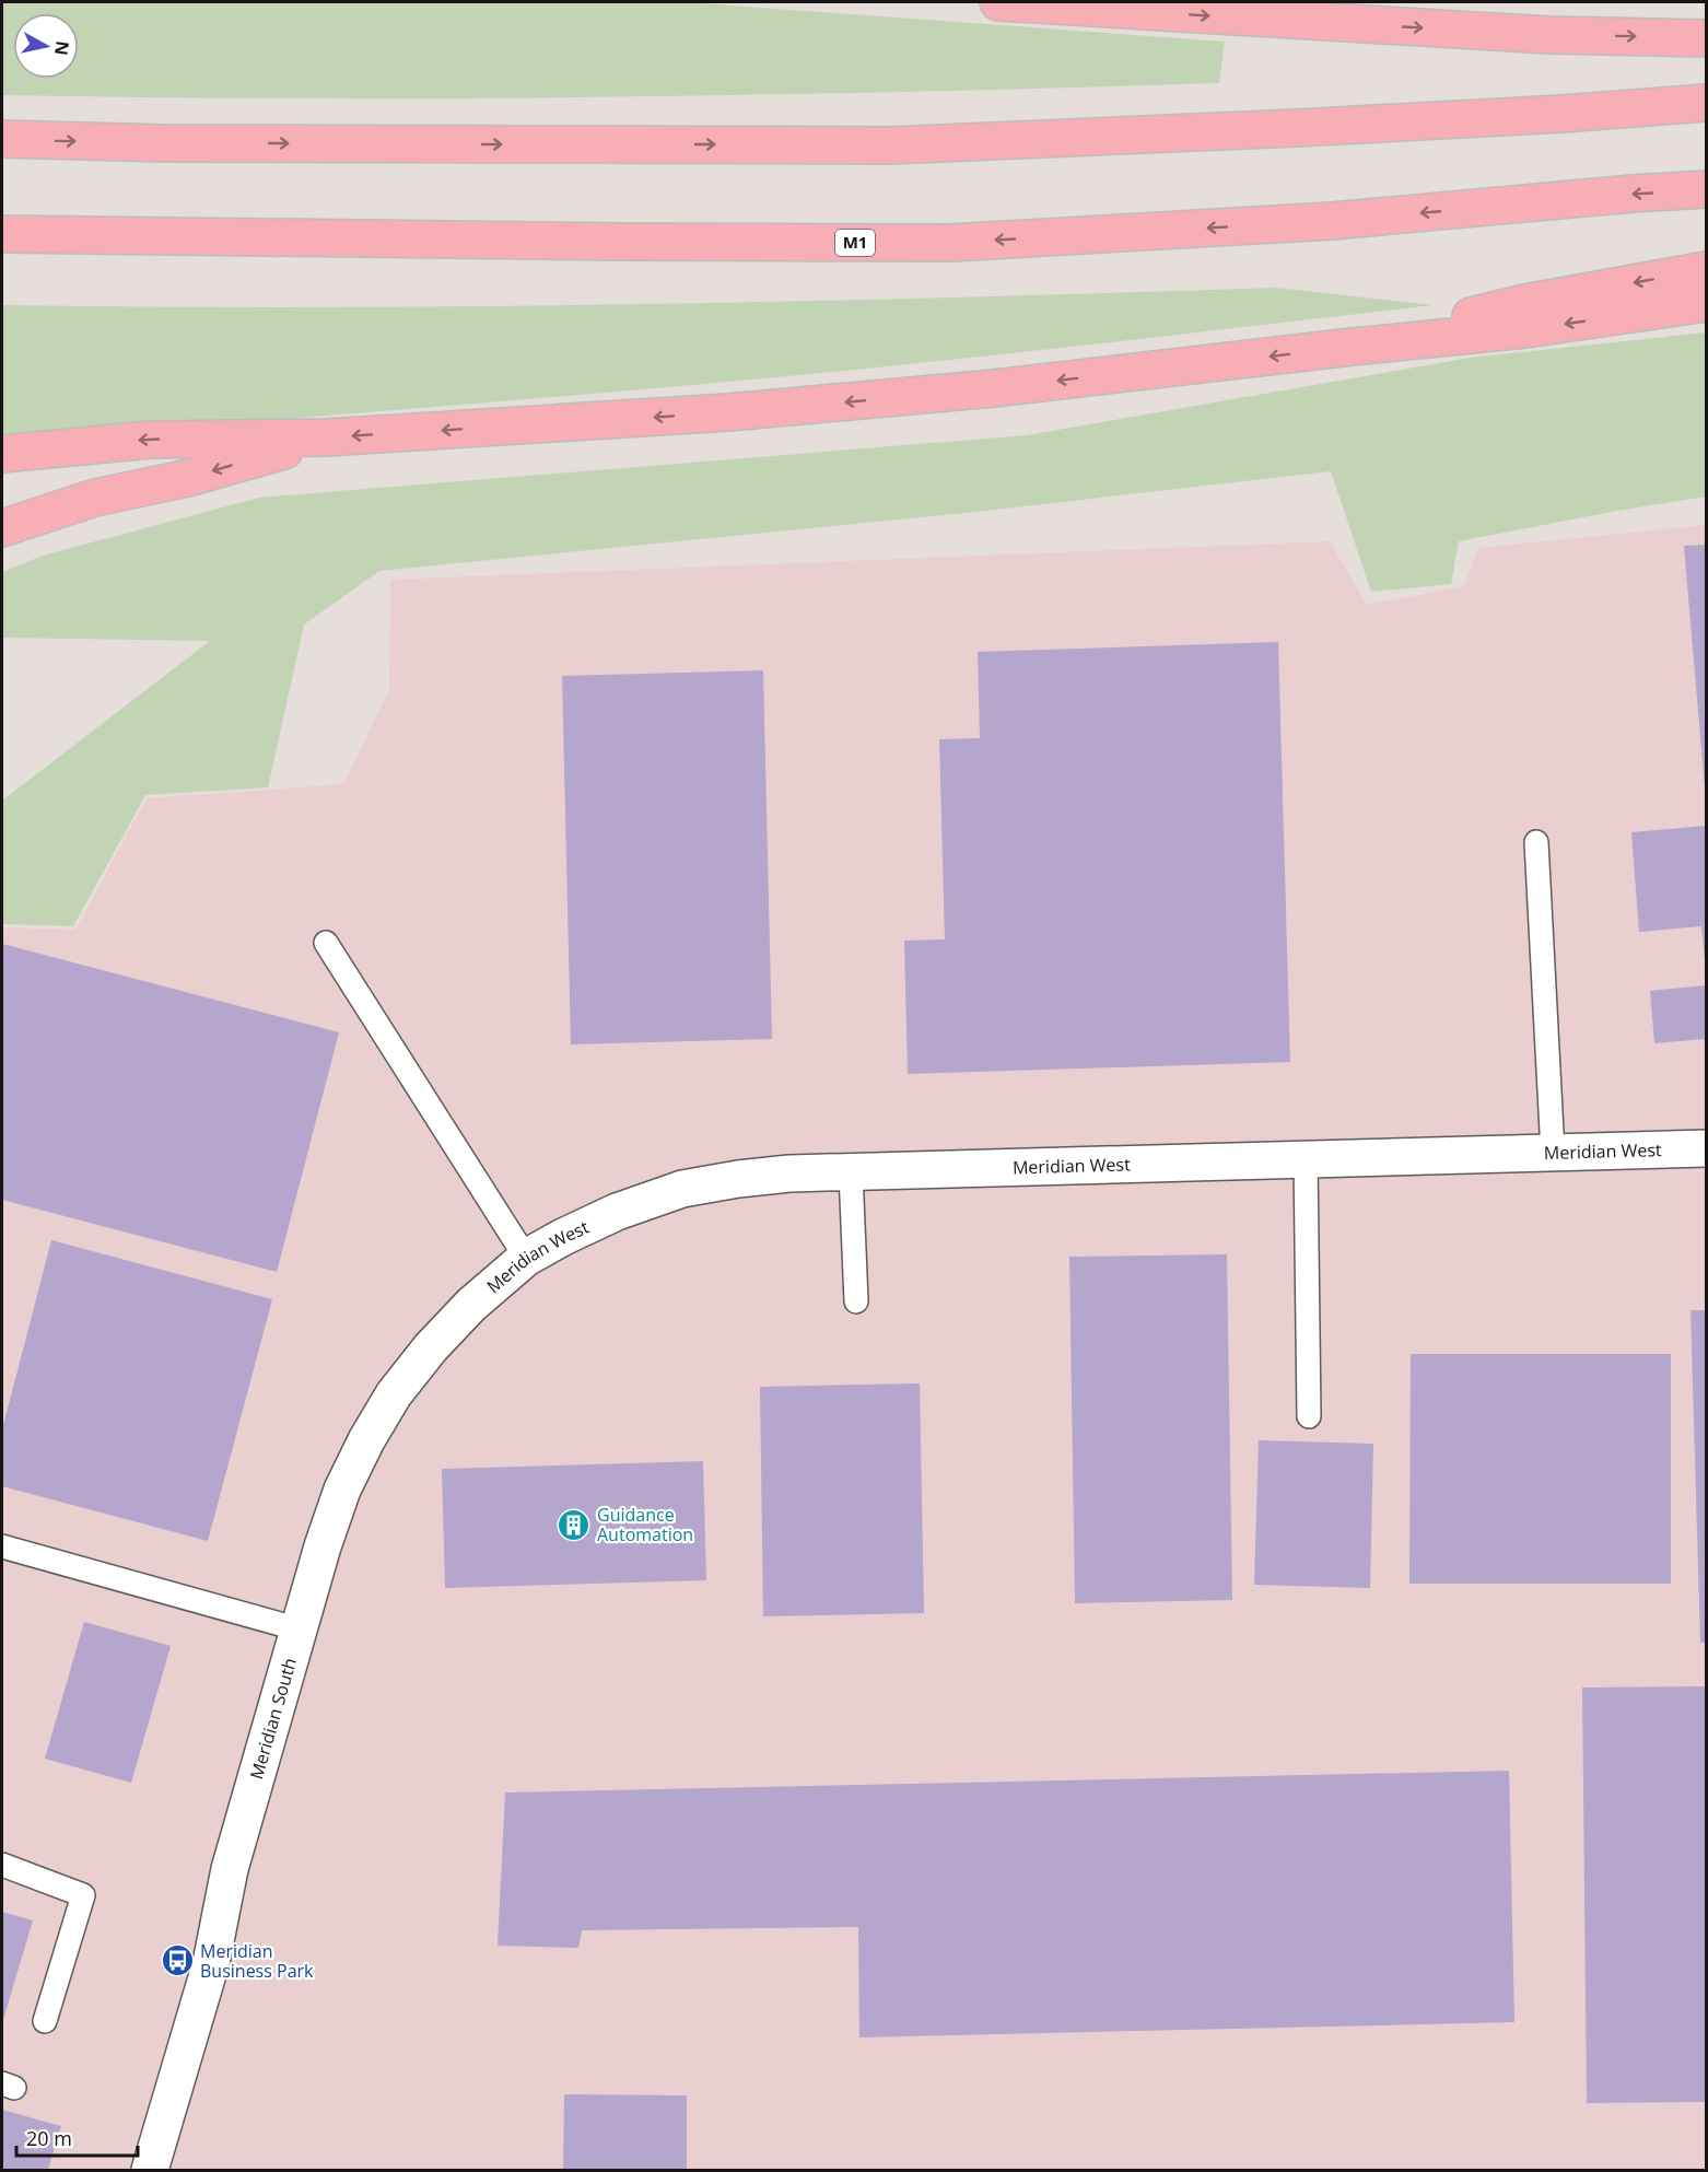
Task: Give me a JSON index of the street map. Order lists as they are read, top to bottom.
{
  "streets": {
    "highway": ["M1"],
    "street": ["Meridian West", "Meridian South"]
  },
  "crossings": [
    ["Meridian West", "Meridian South"]
  ],
  "places": {
    "building": ["Guidance Automation"],
    "bus stop": ["Meridian Business Park"]
  },
  "scale_bar": "20 m",
  "north": "right"
}
